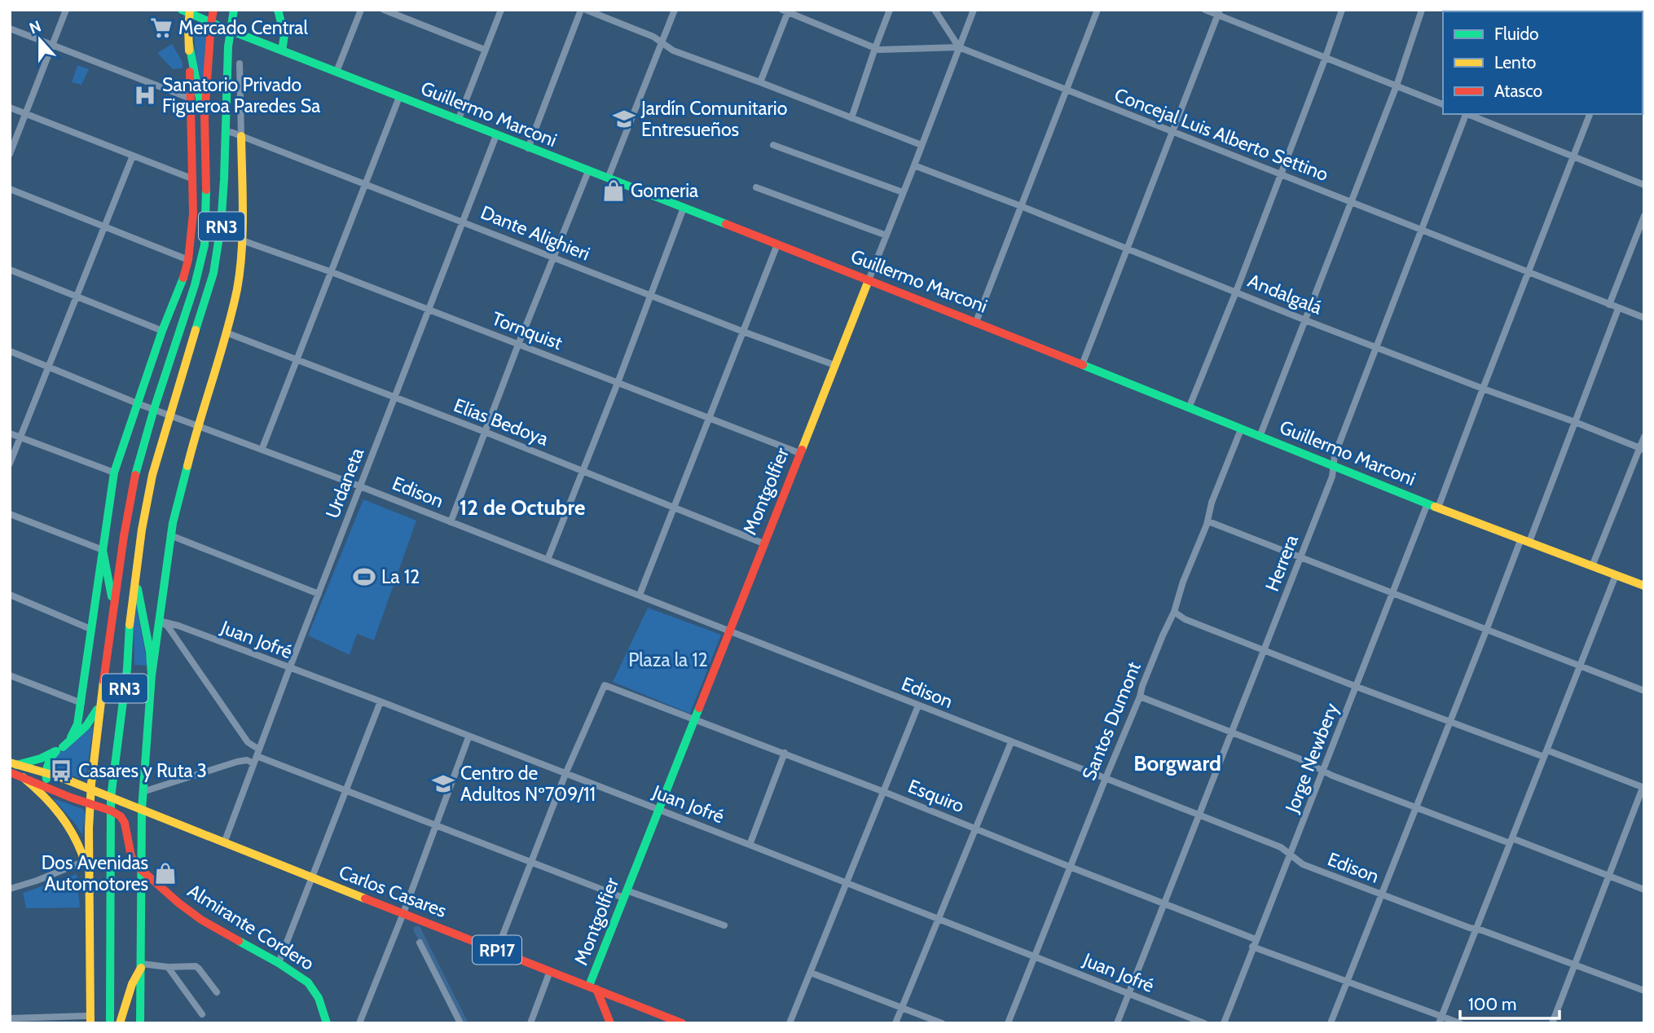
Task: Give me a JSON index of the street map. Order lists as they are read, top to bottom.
{
  "streets": {
    "main road": [
      "Guillermo Marconi",
      "RN3",
      "Montgolfier",
      "Carlos Casares",
      "Almirante Cordero",
      "RP17"
    ],
    "street": [
      "Concejal Luis Alberto Settino",
      "Dante Alighieri",
      "Andalgalá",
      "Tornquist",
      "Elías Bedoya",
      "Urdaneta",
      "Edison",
      "Herrera",
      "Juan Jofré",
      "Santos Dumont",
      "Jorge Newbery",
      "Esquiro"
    ]
  },
  "crossings": [
    ["Guillermo Marconi", "RN3"],
    ["Guillermo Marconi", "Urdaneta"],
    ["Guillermo Marconi", "Montgolfier"],
    ["Guillermo Marconi", "Herrera"],
    ["Guillermo Marconi", "Santos Dumont"],
    ["Guillermo Marconi", "Jorge Newbery"],
    ["Concejal Luis Alberto Settino", "Montgolfier"],
    ["Concejal Luis Alberto Settino", "Herrera"],
    ["RN3", "Dante Alighieri"],
    ["RN3", "Edison"],
    ["RN3", "Carlos Casares"],
    ["RN3", "RP17"],
    ["Dante Alighieri", "Urdaneta"],
    ["Dante Alighieri", "Montgolfier"],
    ["Andalgalá", "Montgolfier"],
    ["Andalgalá", "Herrera"],
    ["Tornquist", "Urdaneta"],
    ["Tornquist", "Montgolfier"],
    ["Elías Bedoya", "Urdaneta"],
    ["Elías Bedoya", "Montgolfier"],
    ["Urdaneta", "Edison"],
    ["Urdaneta", "Juan Jofré"],
    ["Urdaneta", "Carlos Casares"],
    ["Montgolfier", "Edison"],
    ["Montgolfier", "Juan Jofré"],
    ["Montgolfier", "Esquiro"],
    ["Montgolfier", "Carlos Casares"],
    ["Edison", "Herrera"],
    ["Edison", "Santos Dumont"],
    ["Edison", "Jorge Newbery"],
    ["Herrera", "Juan Jofré"],
    ["Herrera", "Esquiro"],
    ["Juan Jofré", "Santos Dumont"],
    ["Juan Jofré", "Esquiro"],
    ["Santos Dumont", "Esquiro"],
    ["Jorge Newbery", "Esquiro"],
    ["Carlos Casares", "RP17"]
  ],
  "districts": ["12 de Octubre", "Borgward"],
  "parks": ["Plaza la 12"],
  "places": {
    "supermarket": ["Mercado Central"],
    "hospital": ["Sanatorio Privado Figueroa Paredes Sa"],
    "school or university": ["Jardín Comunitario Entresueños", "Centro de Adultos Nº709/11"],
    "shop": ["Gomeria", "Dos Avenidas Automotores"],
    "sports": ["La 12"],
    "bus stop": ["Casares y Ruta 3"]
  },
  "legend": ["Fluido", "Lento", "Atasco"],
  "scale_bar": "100 m",
  "north": "top"
}
